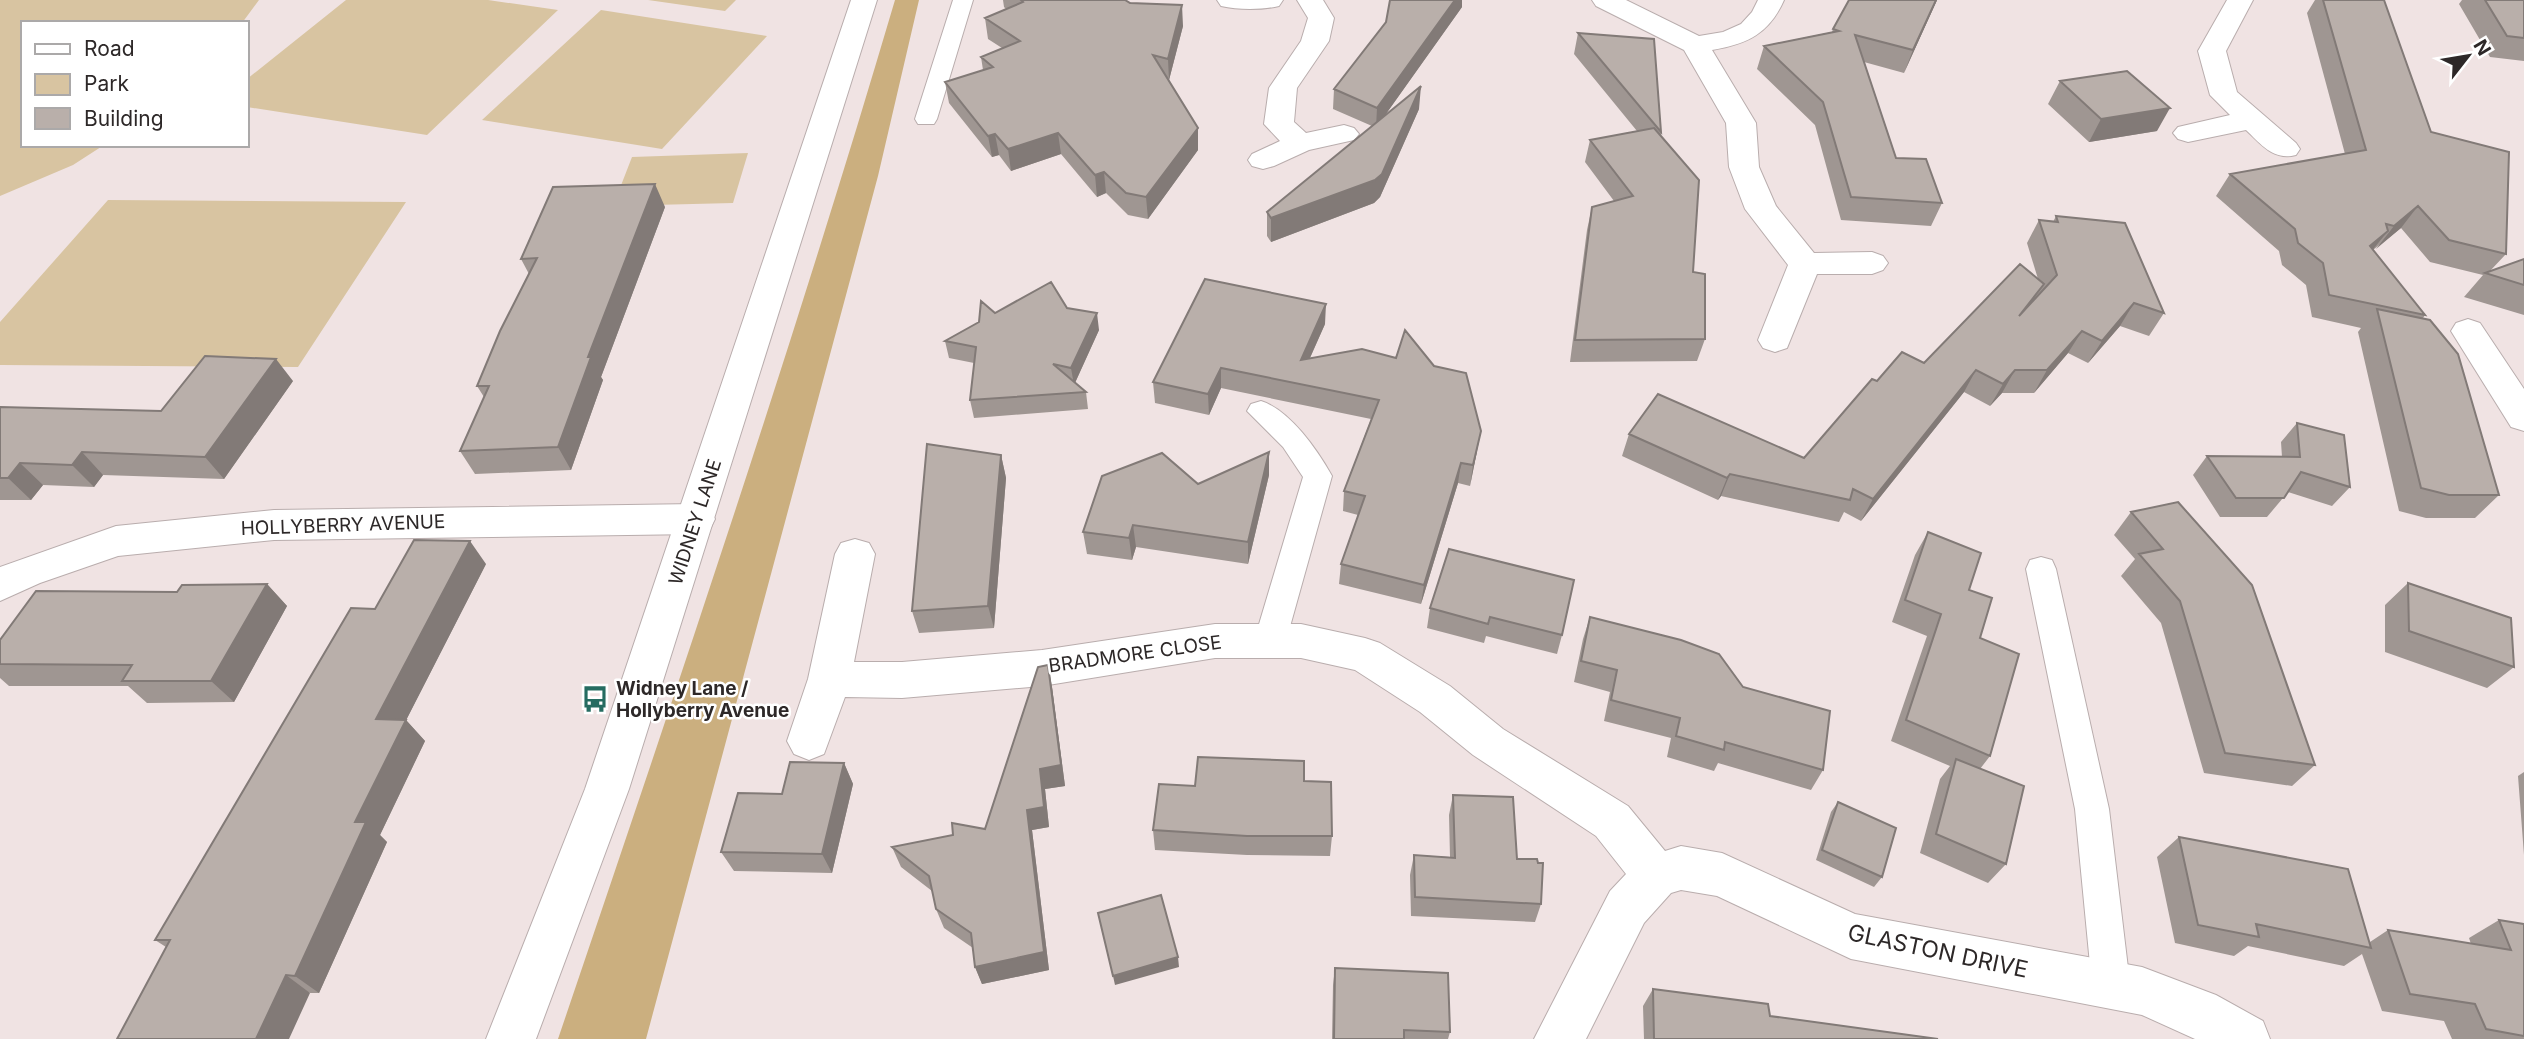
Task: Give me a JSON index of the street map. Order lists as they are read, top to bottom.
{
  "streets": {
    "street": [
      "WIDNEY LANE",
      "HOLLYBERRY AVENUE",
      "BRADMORE CLOSE",
      "GLASTON DRIVE"
    ]
  },
  "crossings": [
    ["WIDNEY LANE", "HOLLYBERRY AVENUE"],
    ["BRADMORE CLOSE", "GLASTON DRIVE"]
  ],
  "places": {
    "bus stop": ["Widney Lane / Hollyberry Avenue"]
  },
  "legend": ["Road", "Park", "Building"],
  "north": "top right"
}
